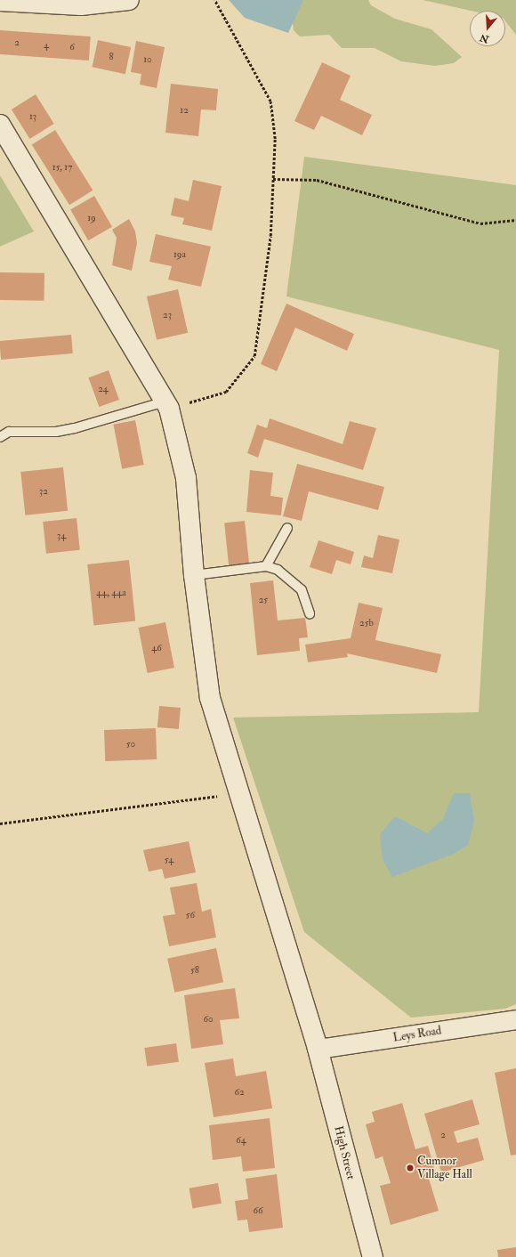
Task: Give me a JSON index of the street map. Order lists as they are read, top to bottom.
{
  "streets": {
    "main road": ["High Street"],
    "street": ["Leys Road"]
  },
  "crossings": [
    ["Leys Road", "High Street"]
  ],
  "places": ["Cumnor Village Hall"],
  "house_numbers": [
    "2",
    "4",
    "6",
    "8",
    "10",
    "12",
    "13",
    "15, 17",
    "19",
    "19a",
    "23",
    "24",
    "32",
    "34",
    "44, 44a",
    "25",
    "25b",
    "46",
    "50",
    "54",
    "56",
    "58",
    "60",
    "62",
    "2",
    "64",
    "66"
  ],
  "north": "bottom"
}
